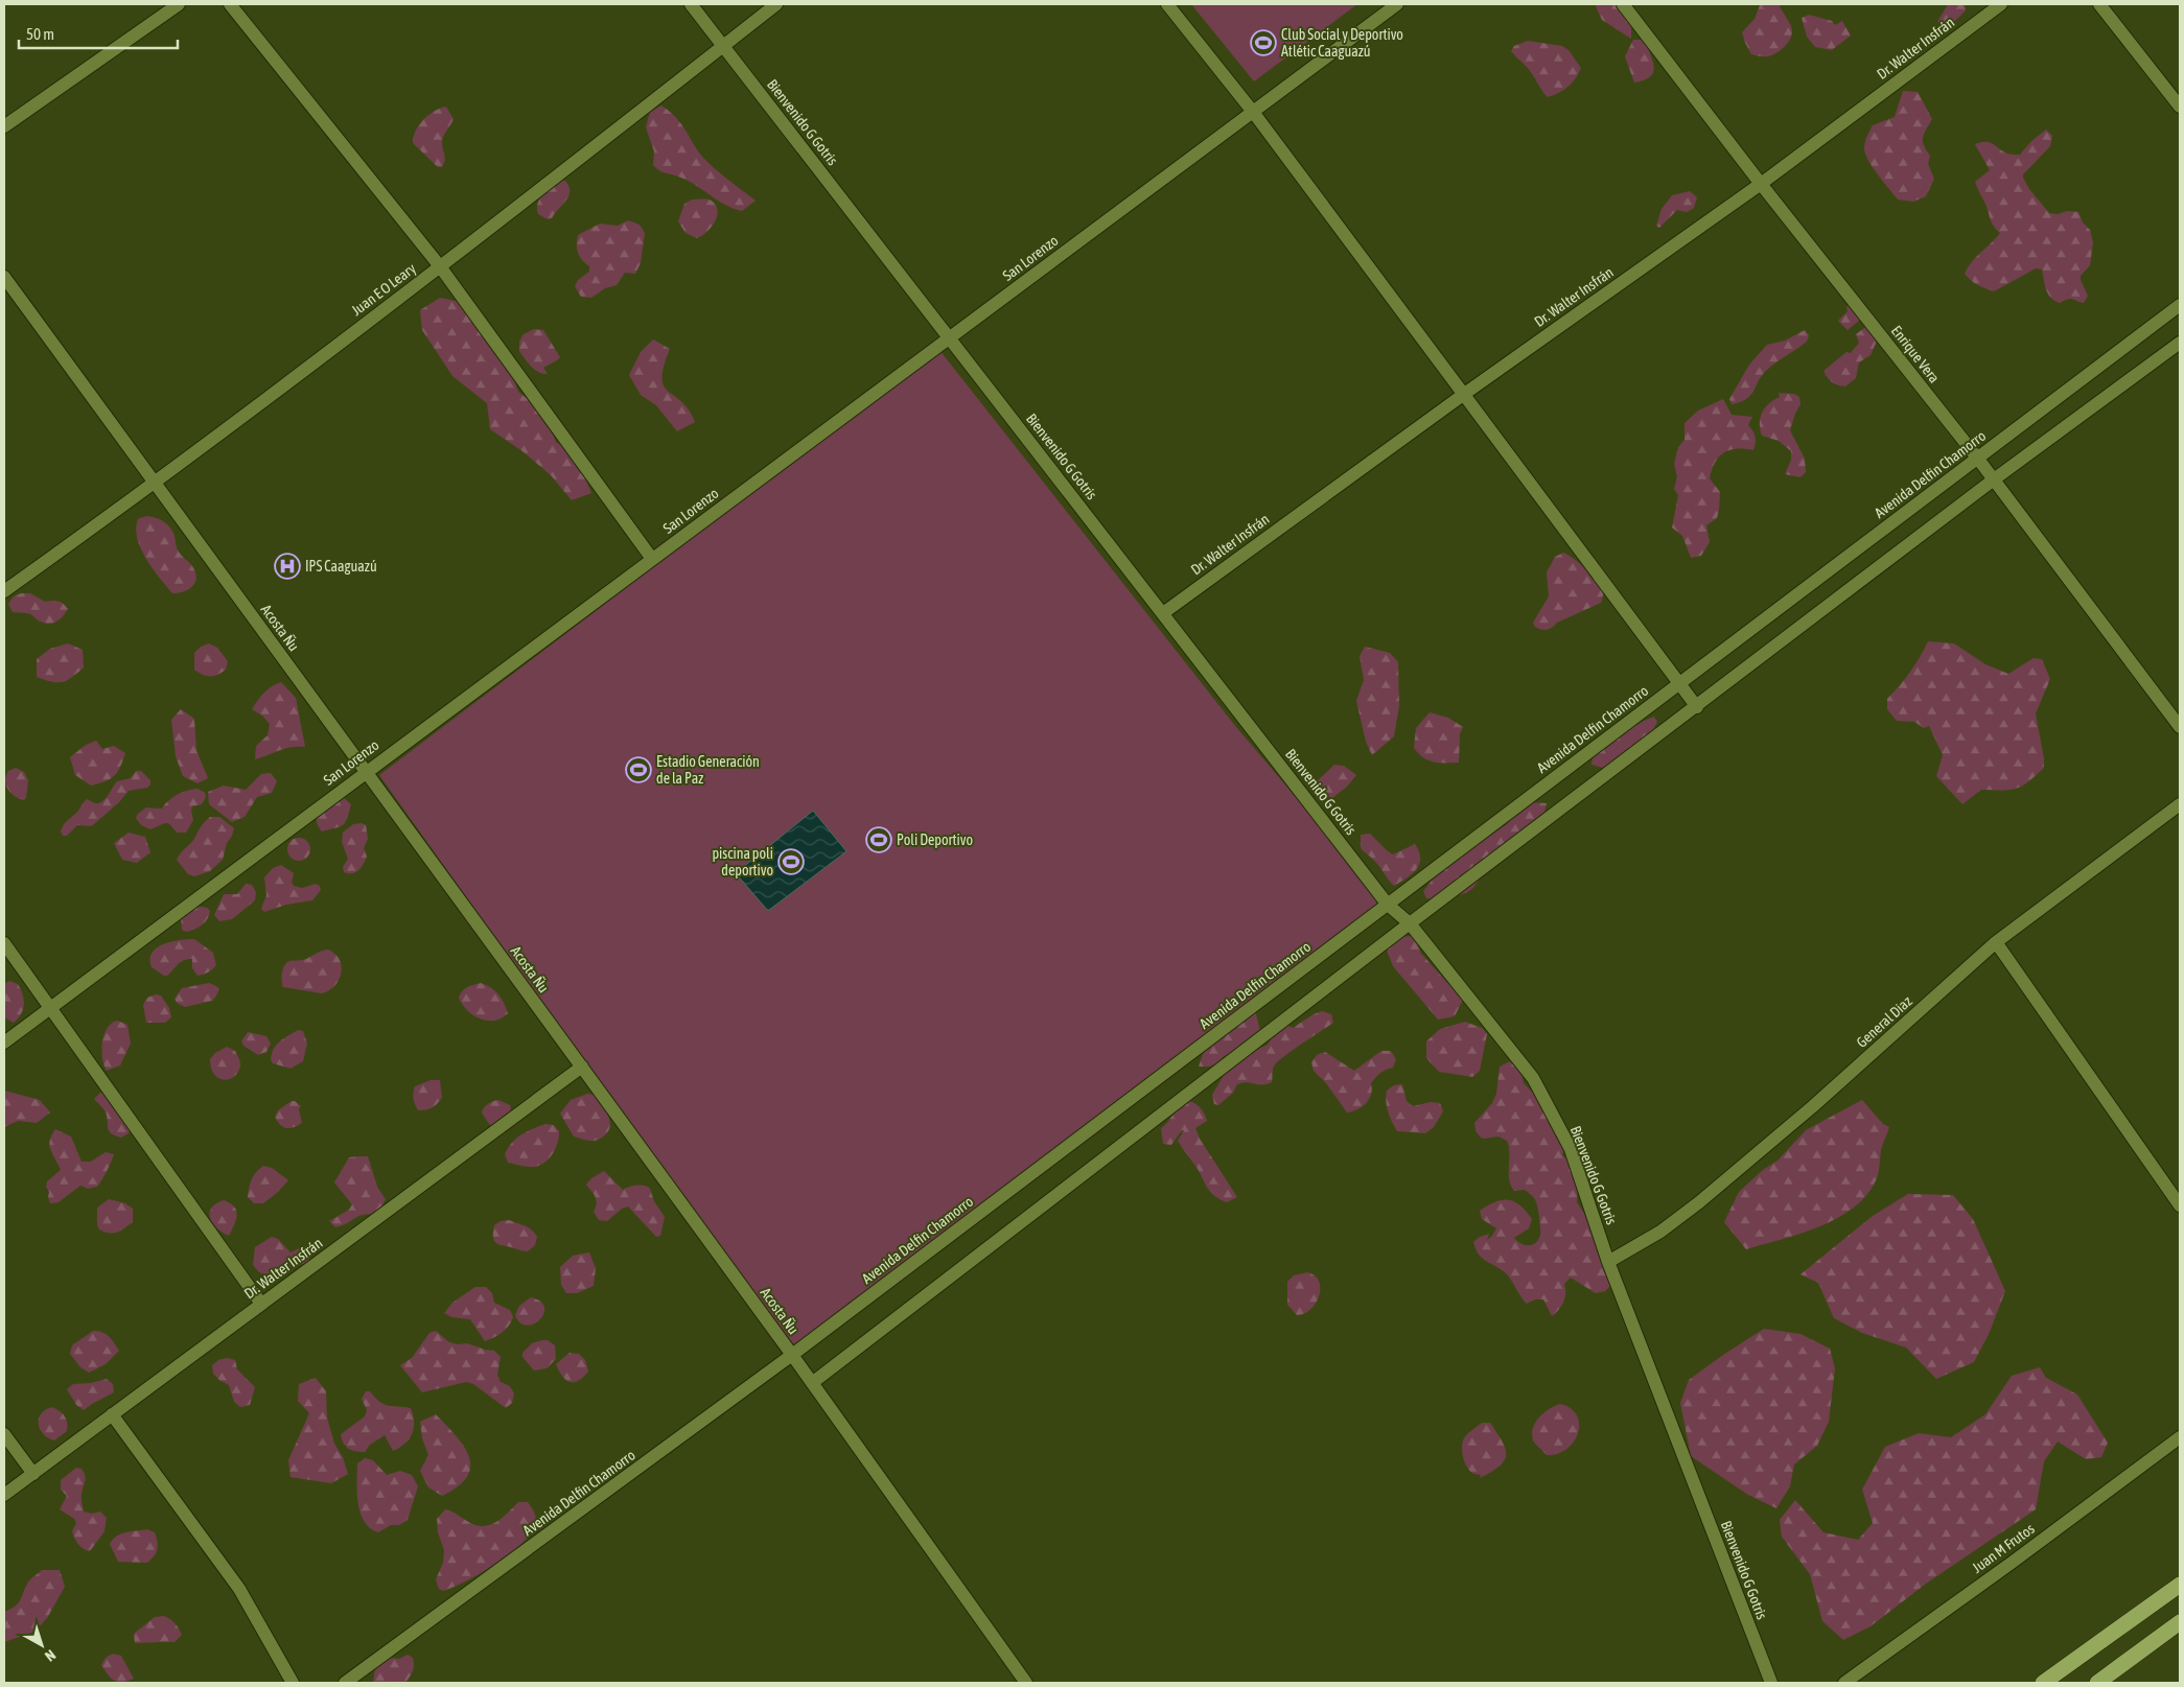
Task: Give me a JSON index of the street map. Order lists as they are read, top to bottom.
{
  "streets": {
    "street": [
      "Dr. Walter Insfrán",
      "Bienvenido G Gotris",
      "San Lorenzo",
      "Juan E O Leary",
      "Enrique Vera",
      "Avenida Delfin Chamorro",
      "Acosta Ñu",
      "General Diaz",
      "Juan M Frutos"
    ]
  },
  "crossings": [
    ["Dr. Walter Insfrán", "Bienvenido G Gotris"],
    ["Dr. Walter Insfrán", "Enrique Vera"],
    ["Dr. Walter Insfrán", "Acosta Ñu"],
    ["Bienvenido G Gotris", "San Lorenzo"],
    ["Bienvenido G Gotris", "Juan E O Leary"],
    ["Bienvenido G Gotris", "Avenida Delfin Chamorro"],
    ["Bienvenido G Gotris", "General Diaz"],
    ["San Lorenzo", "Acosta Ñu"],
    ["Juan E O Leary", "Acosta Ñu"],
    ["Enrique Vera", "Avenida Delfin Chamorro"],
    ["Avenida Delfin Chamorro", "Acosta Ñu"]
  ],
  "places": {
    "sports": [
      "Club Social y Deportivo Atlétic Caaguazú",
      "Estadio Generación de la Paz",
      "Poli Deportivo",
      "piscina poli deportivo"
    ],
    "hospital": ["IPS Caaguazú"]
  },
  "scale_bar": "50 m",
  "north": "bottom right"
}
